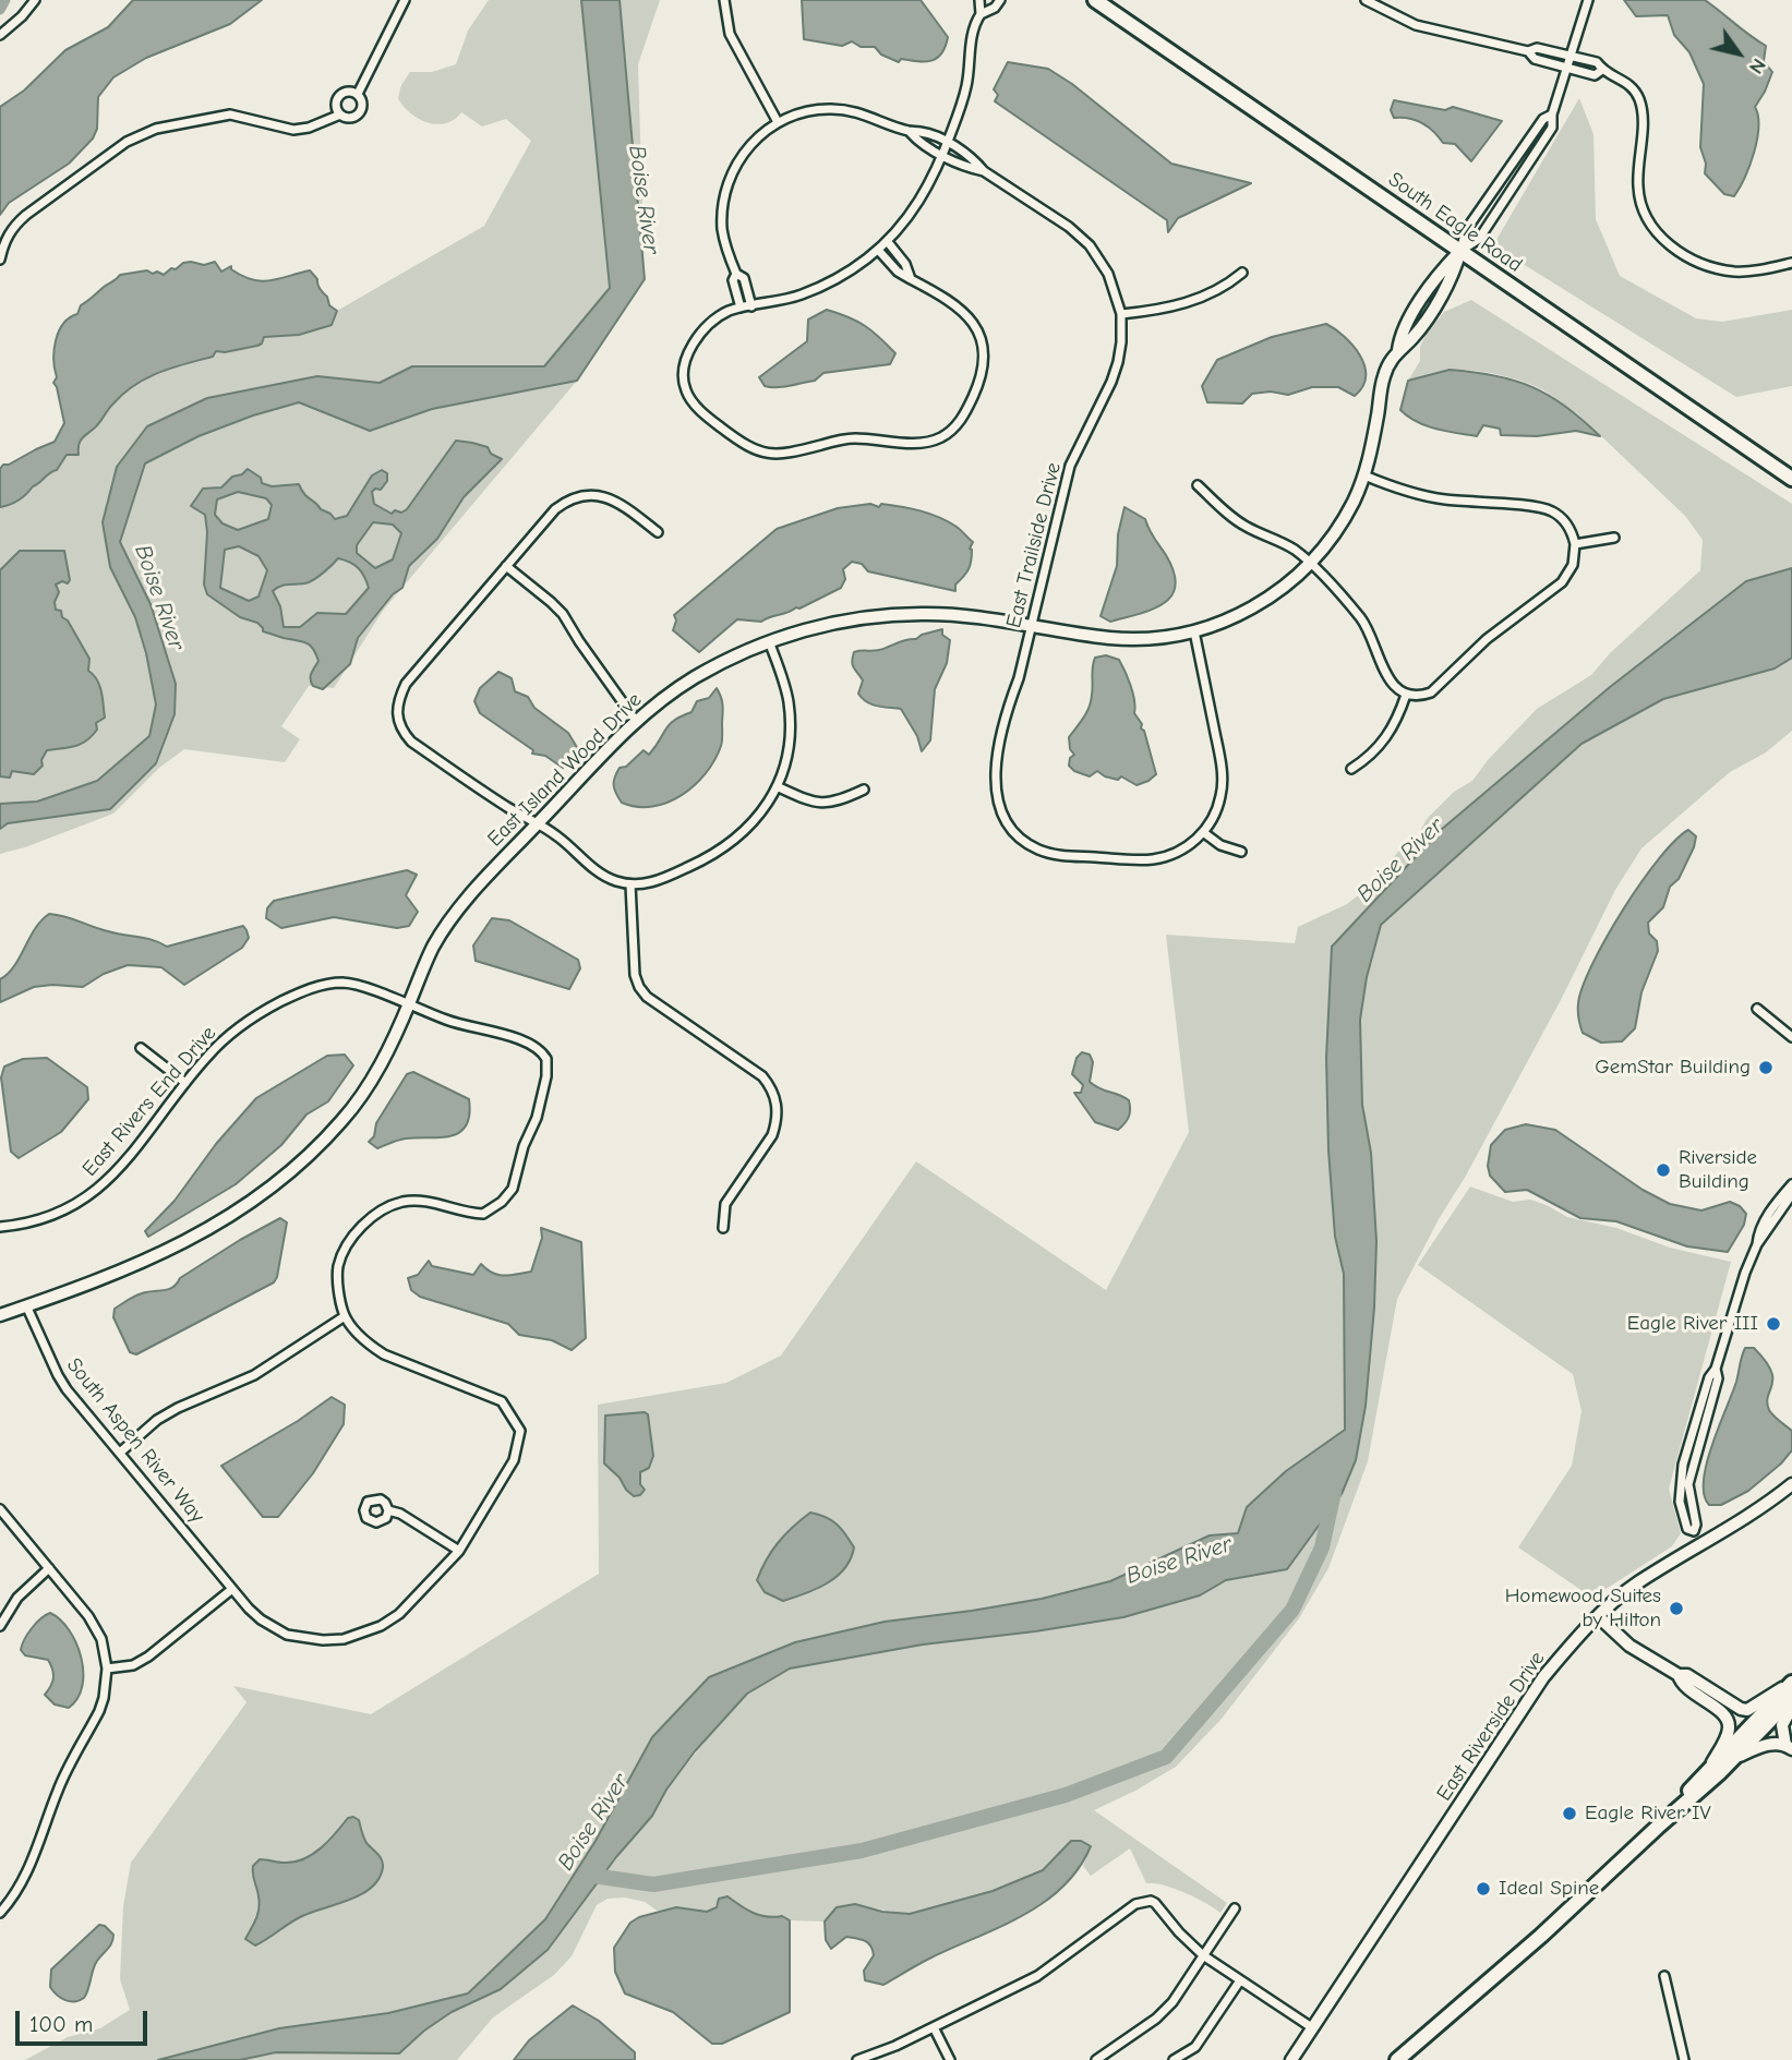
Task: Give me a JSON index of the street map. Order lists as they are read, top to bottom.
{
  "streets": {
    "highway": ["South Eagle Road"],
    "street": [
      "East Trailside Drive",
      "East Island Wood Drive",
      "East Rivers End Drive",
      "South Aspen River Way",
      "East Riverside Drive"
    ]
  },
  "crossings": [
    ["South Eagle Road", "East Island Wood Drive"],
    ["East Trailside Drive", "East Island Wood Drive"],
    ["East Island Wood Drive", "East Rivers End Drive"],
    ["East Island Wood Drive", "South Aspen River Way"],
    ["East Rivers End Drive", "South Aspen River Way"]
  ],
  "water": ["Boise River"],
  "places": [
    "GemStar Building",
    "Riverside Building",
    "Eagle River III",
    "Homewood Suites by Hilton",
    "Eagle River IV",
    "Ideal Spine"
  ],
  "scale_bar": "100 m",
  "north": "bottom right"
}
